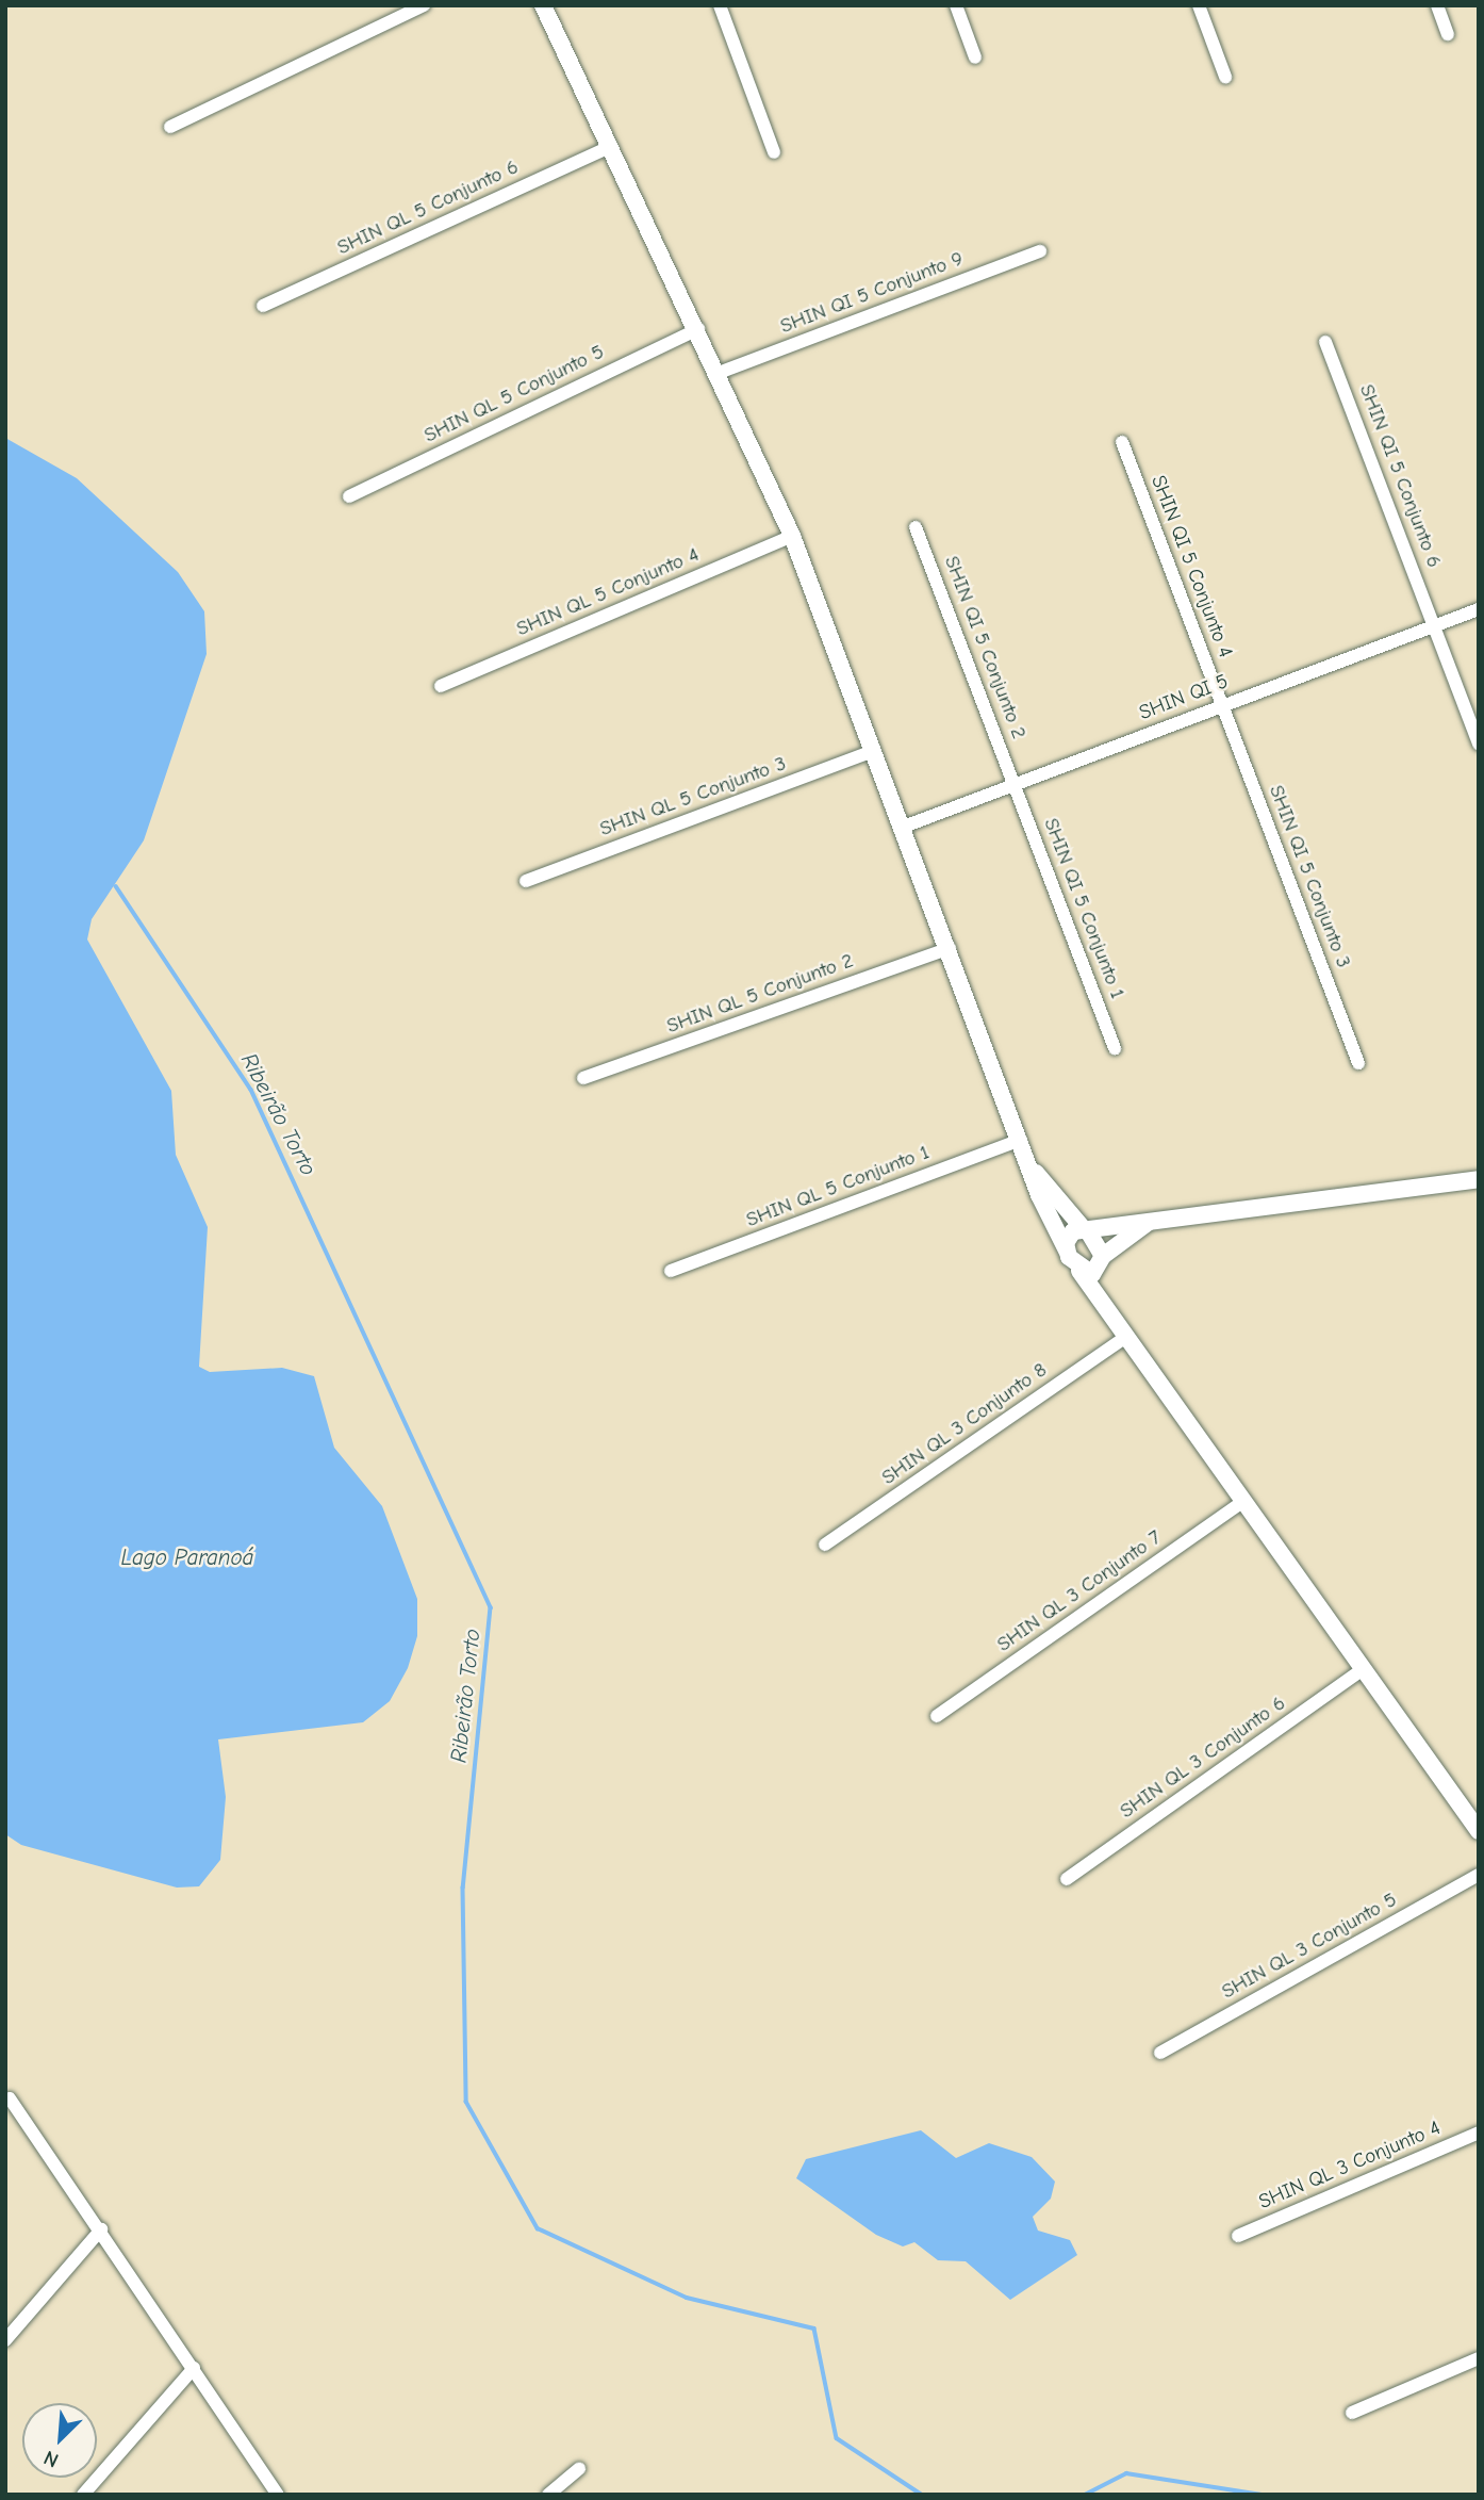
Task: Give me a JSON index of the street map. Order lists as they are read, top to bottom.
{
  "streets": {
    "street": [
      "SHIN QL 5 Conjunto 6",
      "SHIN QI 5 Conjunto 9",
      "SHIN QL 5 Conjunto 5",
      "SHIN QI 5 Conjunto 6",
      "SHIN QI 5 Conjunto 4",
      "SHIN QL 5 Conjunto 4",
      "SHIN QI 5 Conjunto 2",
      "SHIN QI 5",
      "SHIN QL 5 Conjunto 3",
      "SHIN QI 5 Conjunto 3",
      "SHIN QI 5 Conjunto 1",
      "SHIN QL 5 Conjunto 2",
      "SHIN QL 5 Conjunto 1",
      "SHIN QL 3 Conjunto 8",
      "SHIN QL 3 Conjunto 7",
      "SHIN QL 3 Conjunto 6",
      "SHIN QL 3 Conjunto 5",
      "SHIN QL 3 Conjunto 4"
    ]
  },
  "crossings": [
    ["SHIN QI 5 Conjunto 6", "SHIN QI 5"],
    ["SHIN QI 5 Conjunto 4", "SHIN QI 5"],
    ["SHIN QI 5 Conjunto 4", "SHIN QI 5 Conjunto 3"],
    ["SHIN QI 5 Conjunto 2", "SHIN QI 5"],
    ["SHIN QI 5 Conjunto 2", "SHIN QI 5 Conjunto 1"],
    ["SHIN QI 5", "SHIN QI 5 Conjunto 3"],
    ["SHIN QI 5", "SHIN QI 5 Conjunto 1"]
  ],
  "water": ["Ribeirão Torto", "Lago Paranoá"],
  "north": "bottom left"
}
